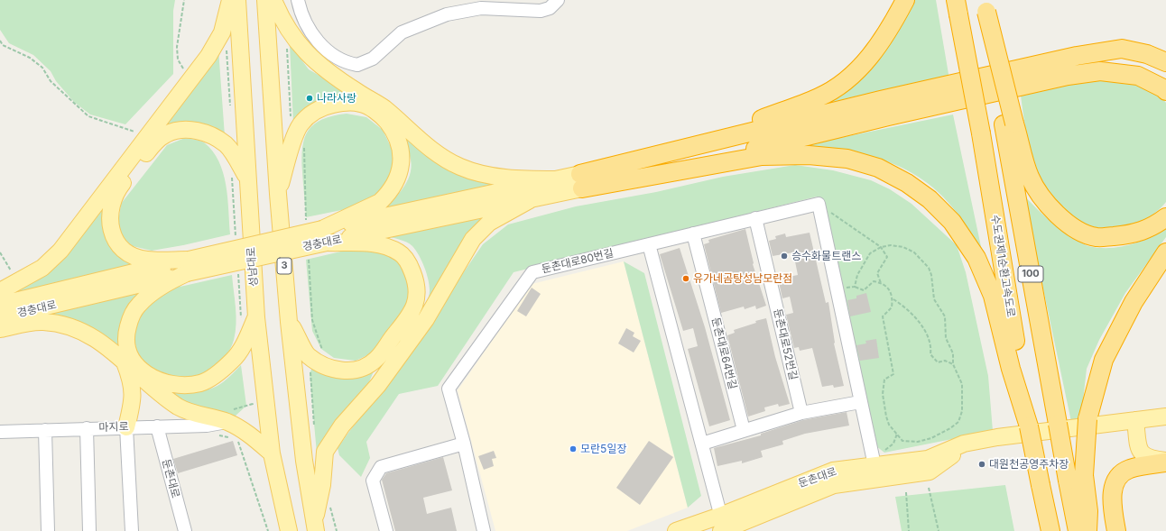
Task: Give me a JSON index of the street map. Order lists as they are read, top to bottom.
{
  "streets": {
    "highway": ["수도권제1순환고속도로", "100"],
    "main road": [
      "경충대로",
      "3",
      "성남대로",
      "둔촌대로"
    ],
    "street": [
      "둔촌대로80번길",
      "둔촌대로52번길",
      "둔촌대로64번길",
      "마지로"
    ]
  },
  "crossings": [
    ["둔촌대로80번길", "둔촌대로52번길"],
    ["둔촌대로80번길", "둔촌대로64번길"],
    ["마지로", "둔촌대로"]
  ],
  "places": [
    "나라사랑",
    "승수화물트랜스",
    "유가네곰탕성남모란점",
    "모란5일장",
    "대원천공영주차장"
  ]
}
